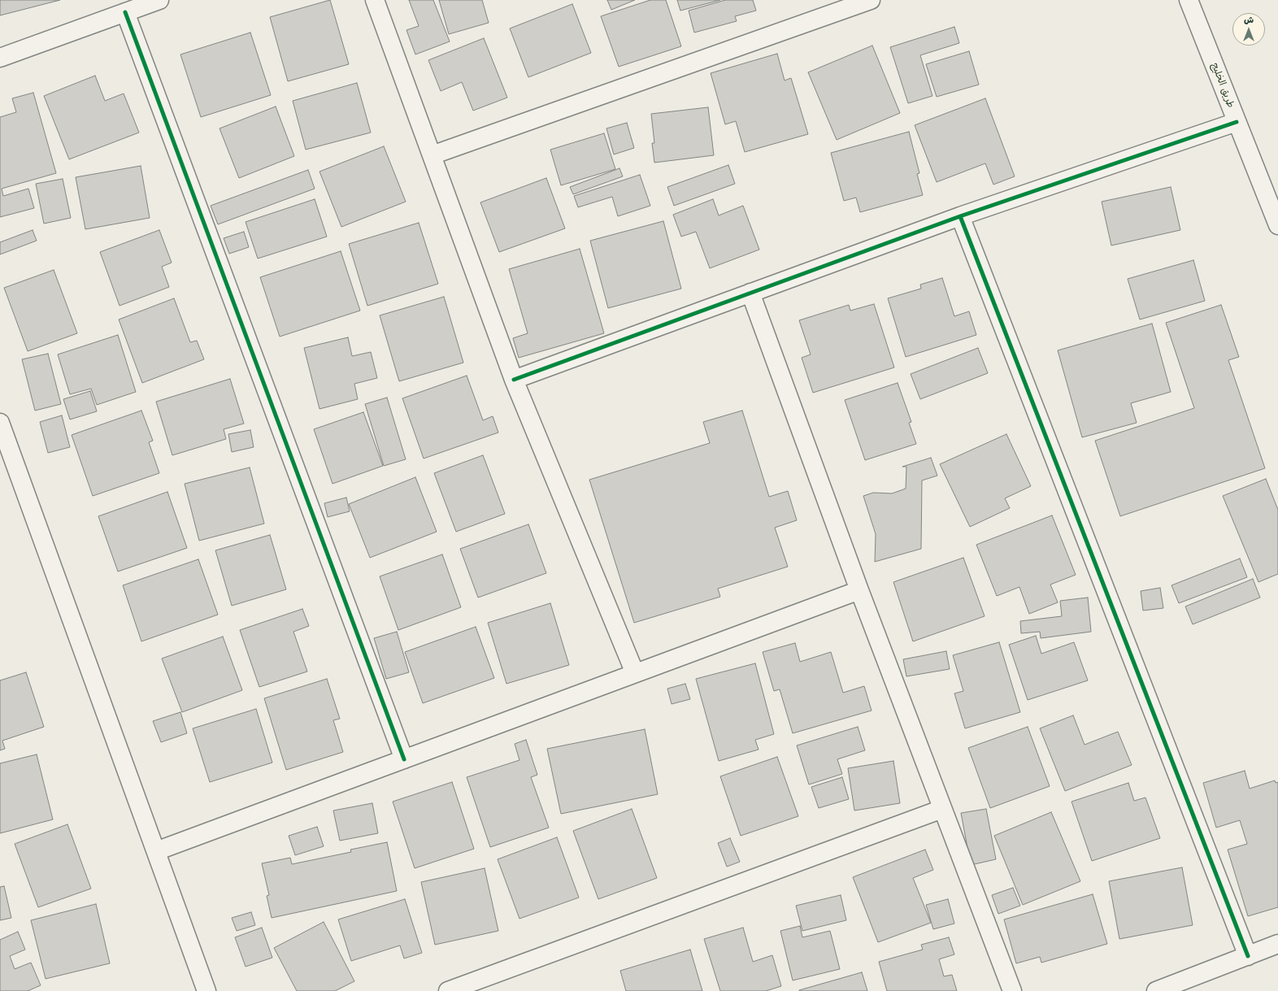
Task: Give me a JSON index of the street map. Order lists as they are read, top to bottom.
{
  "streets": {
    "street": ["طريق الخليج"]
  },
  "north": "top"
}
